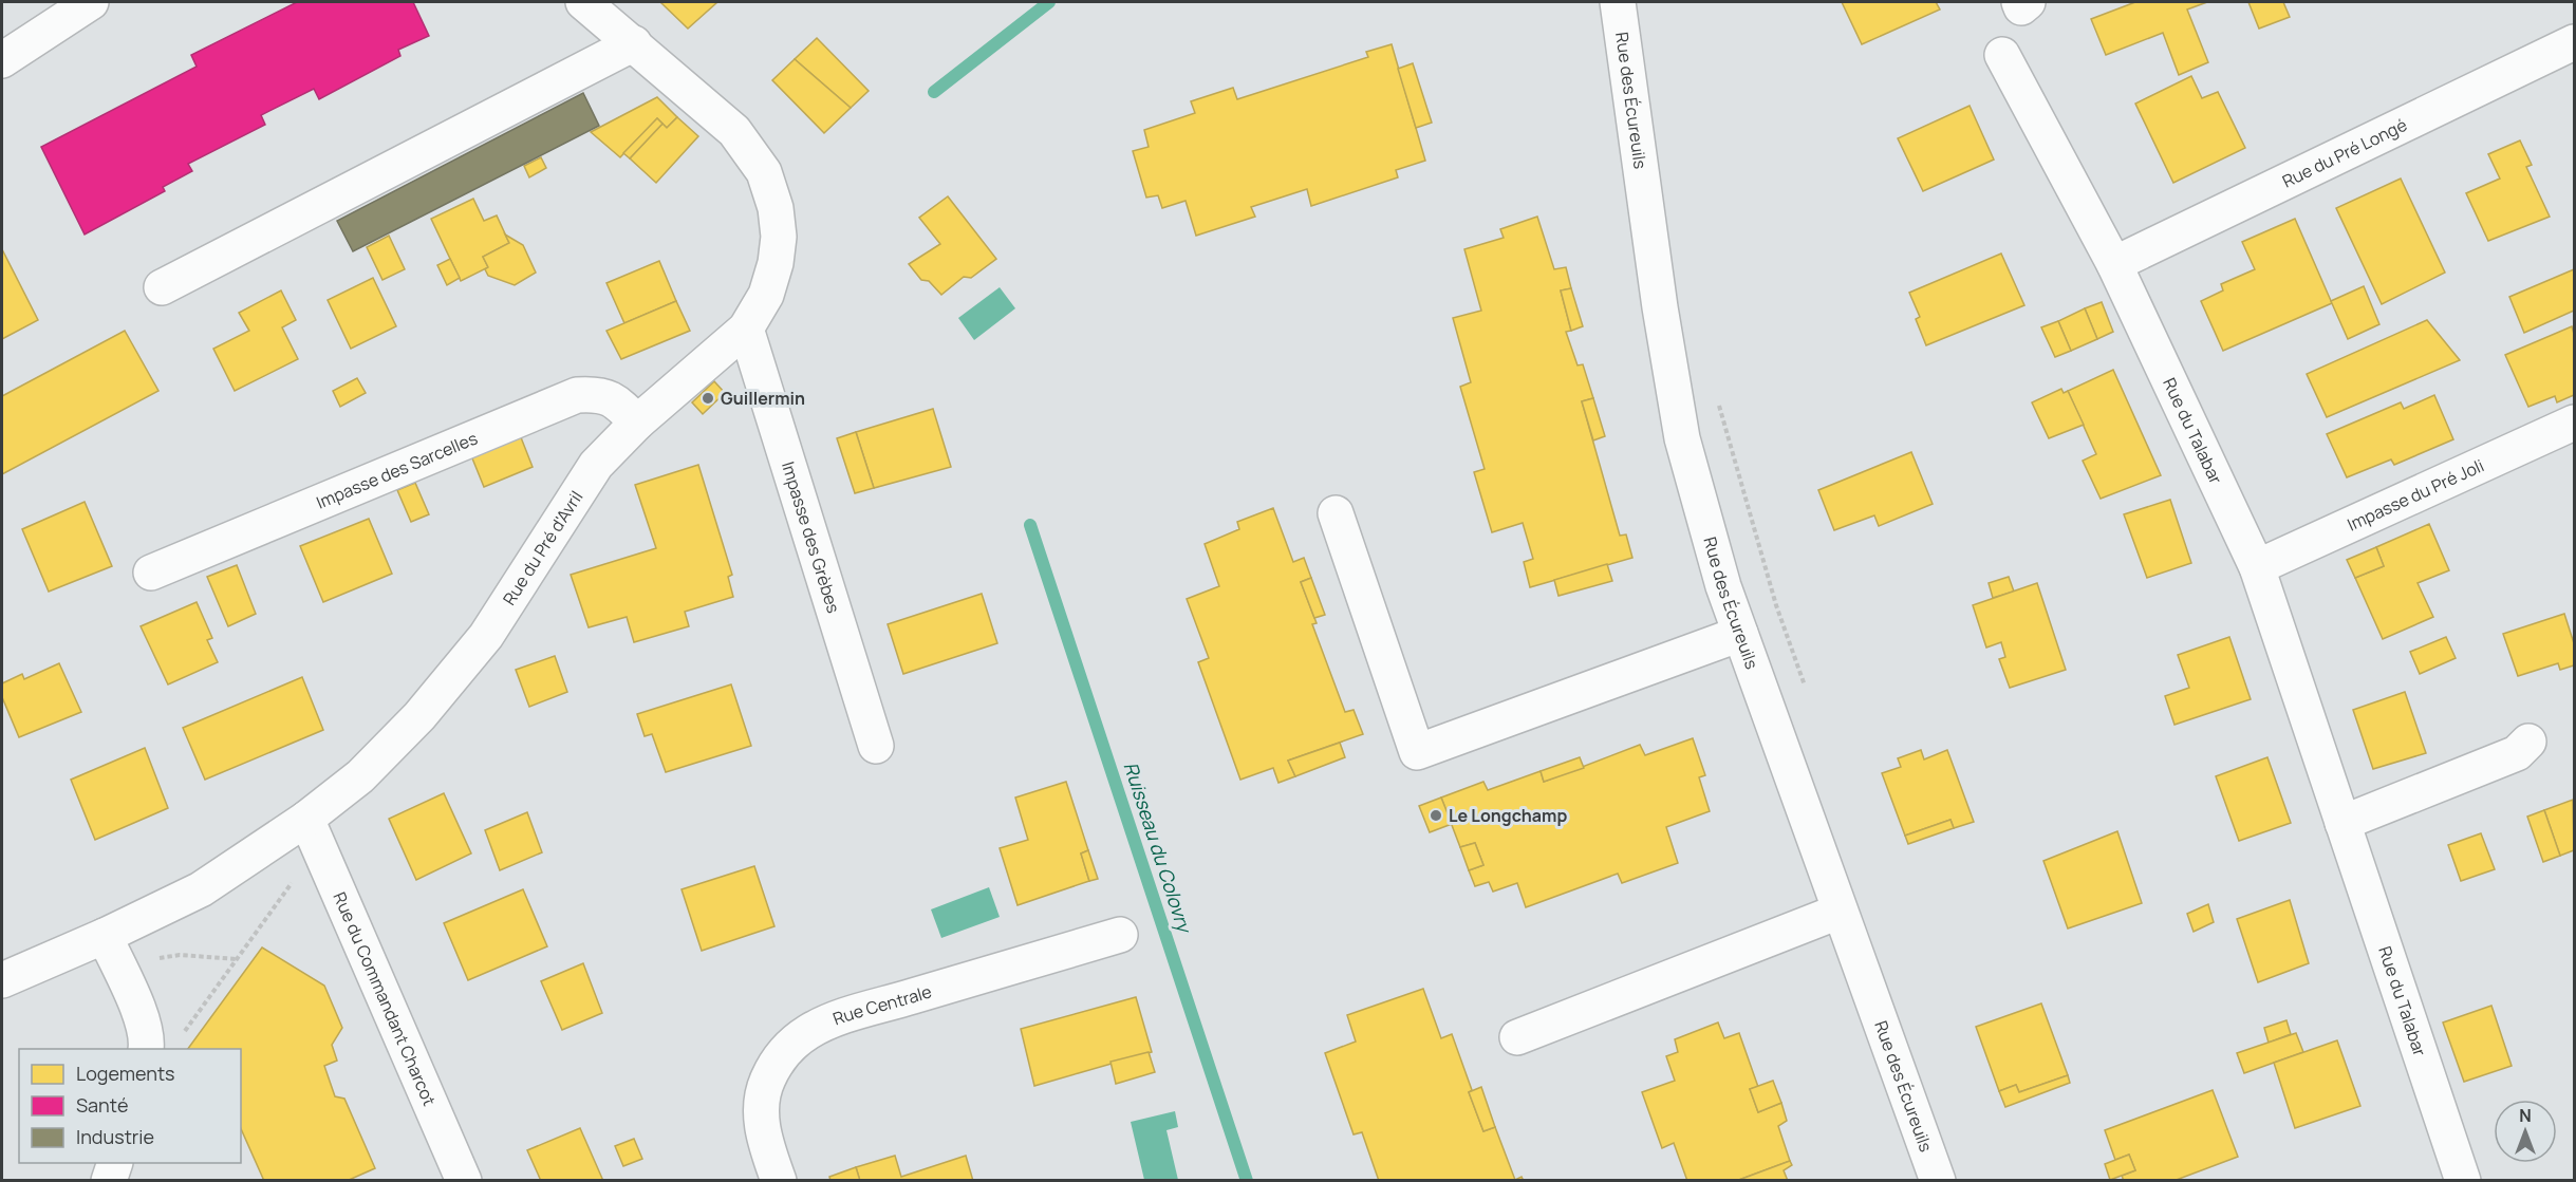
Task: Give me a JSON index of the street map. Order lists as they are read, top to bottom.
{
  "streets": {
    "street": [
      "Rue des Écureuils",
      "Rue du Pré Longé",
      "Rue du Talabar",
      "Impasse des Sarcelles",
      "Impasse du Pré Joli",
      "Impasse des Grèbes",
      "Rue du Pré d'Avril",
      "Rue du Commandant Charcot",
      "Rue Centrale"
    ]
  },
  "crossings": [
    ["Rue du Pré Longé", "Rue du Talabar"],
    ["Rue du Talabar", "Impasse du Pré Joli"],
    ["Impasse des Sarcelles", "Rue du Pré d'Avril"],
    ["Impasse des Grèbes", "Rue du Pré d'Avril"],
    ["Rue du Pré d'Avril", "Rue du Commandant Charcot"]
  ],
  "water": ["Ruisseau du Colovry"],
  "places": ["Guillermin", "Le Longchamp"],
  "legend": ["Logements", "Santé", "Industrie"],
  "north": "top"
}
